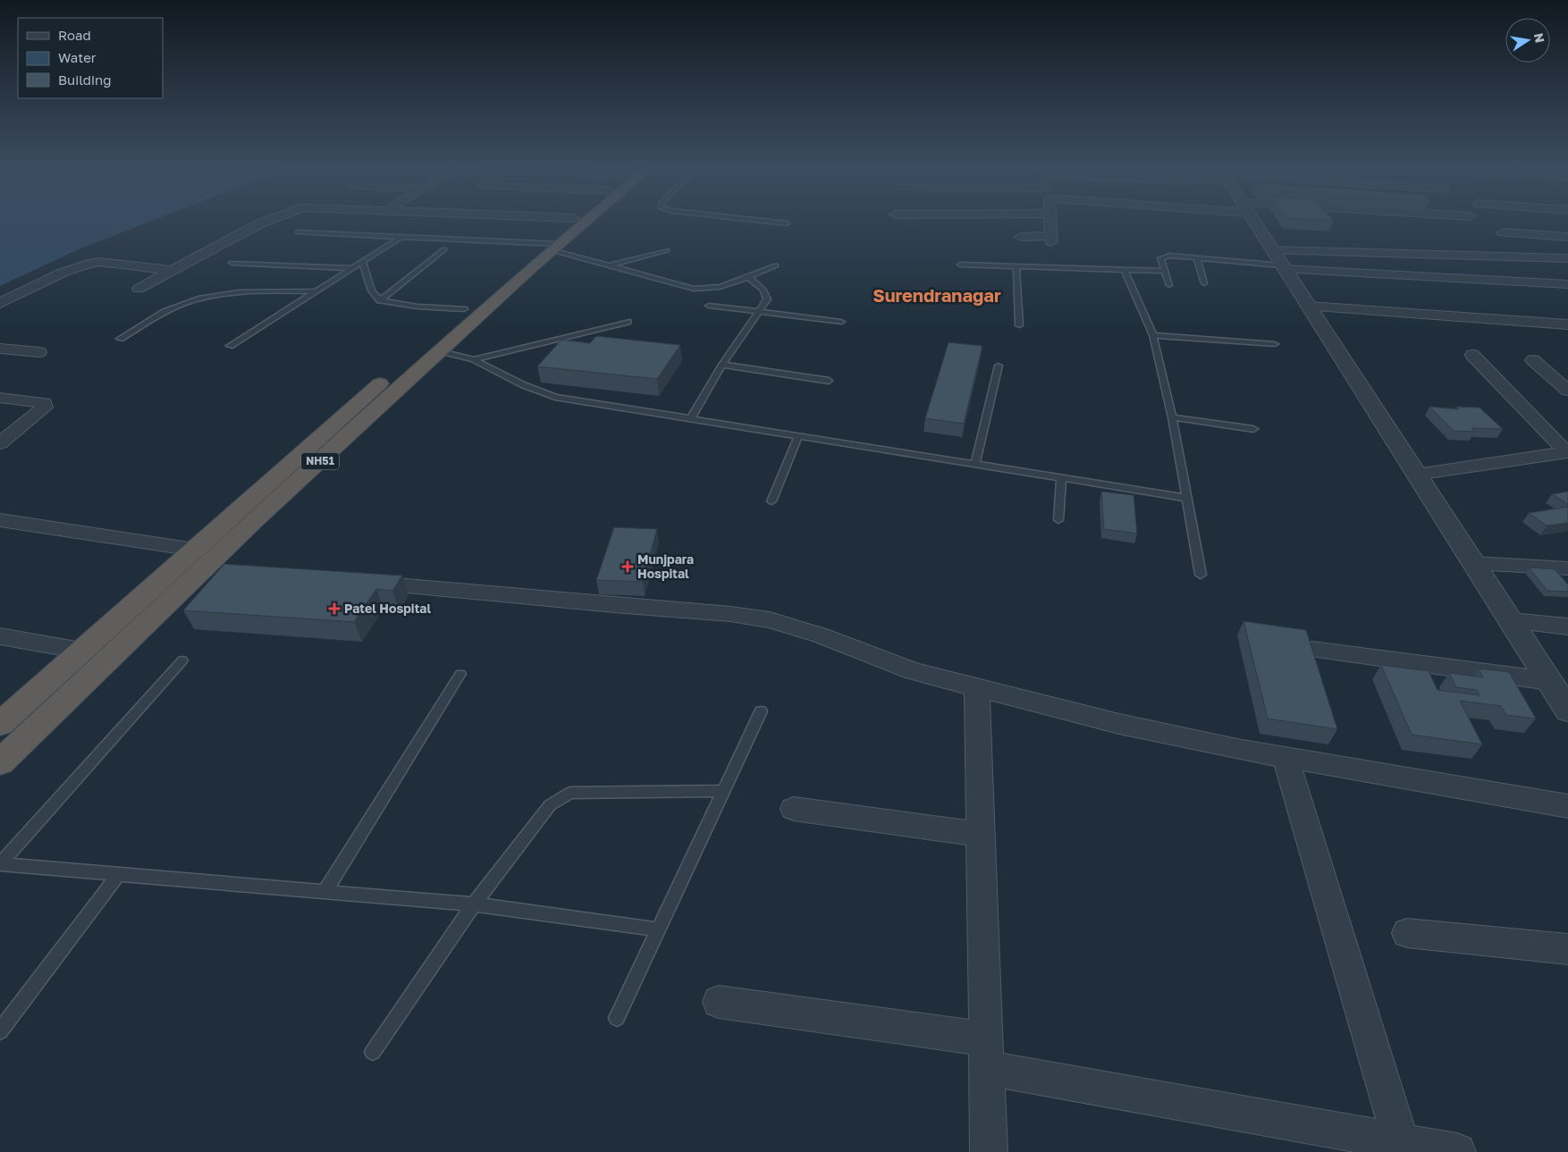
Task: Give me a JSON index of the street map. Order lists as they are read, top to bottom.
{
  "streets": {
    "highway": ["NH51"]
  },
  "districts": ["Surendranagar"],
  "places": {
    "health": ["Munjpara Hospital", "Patel Hospital"]
  },
  "legend": ["Road", "Water", "Building"],
  "north": "right"
}
